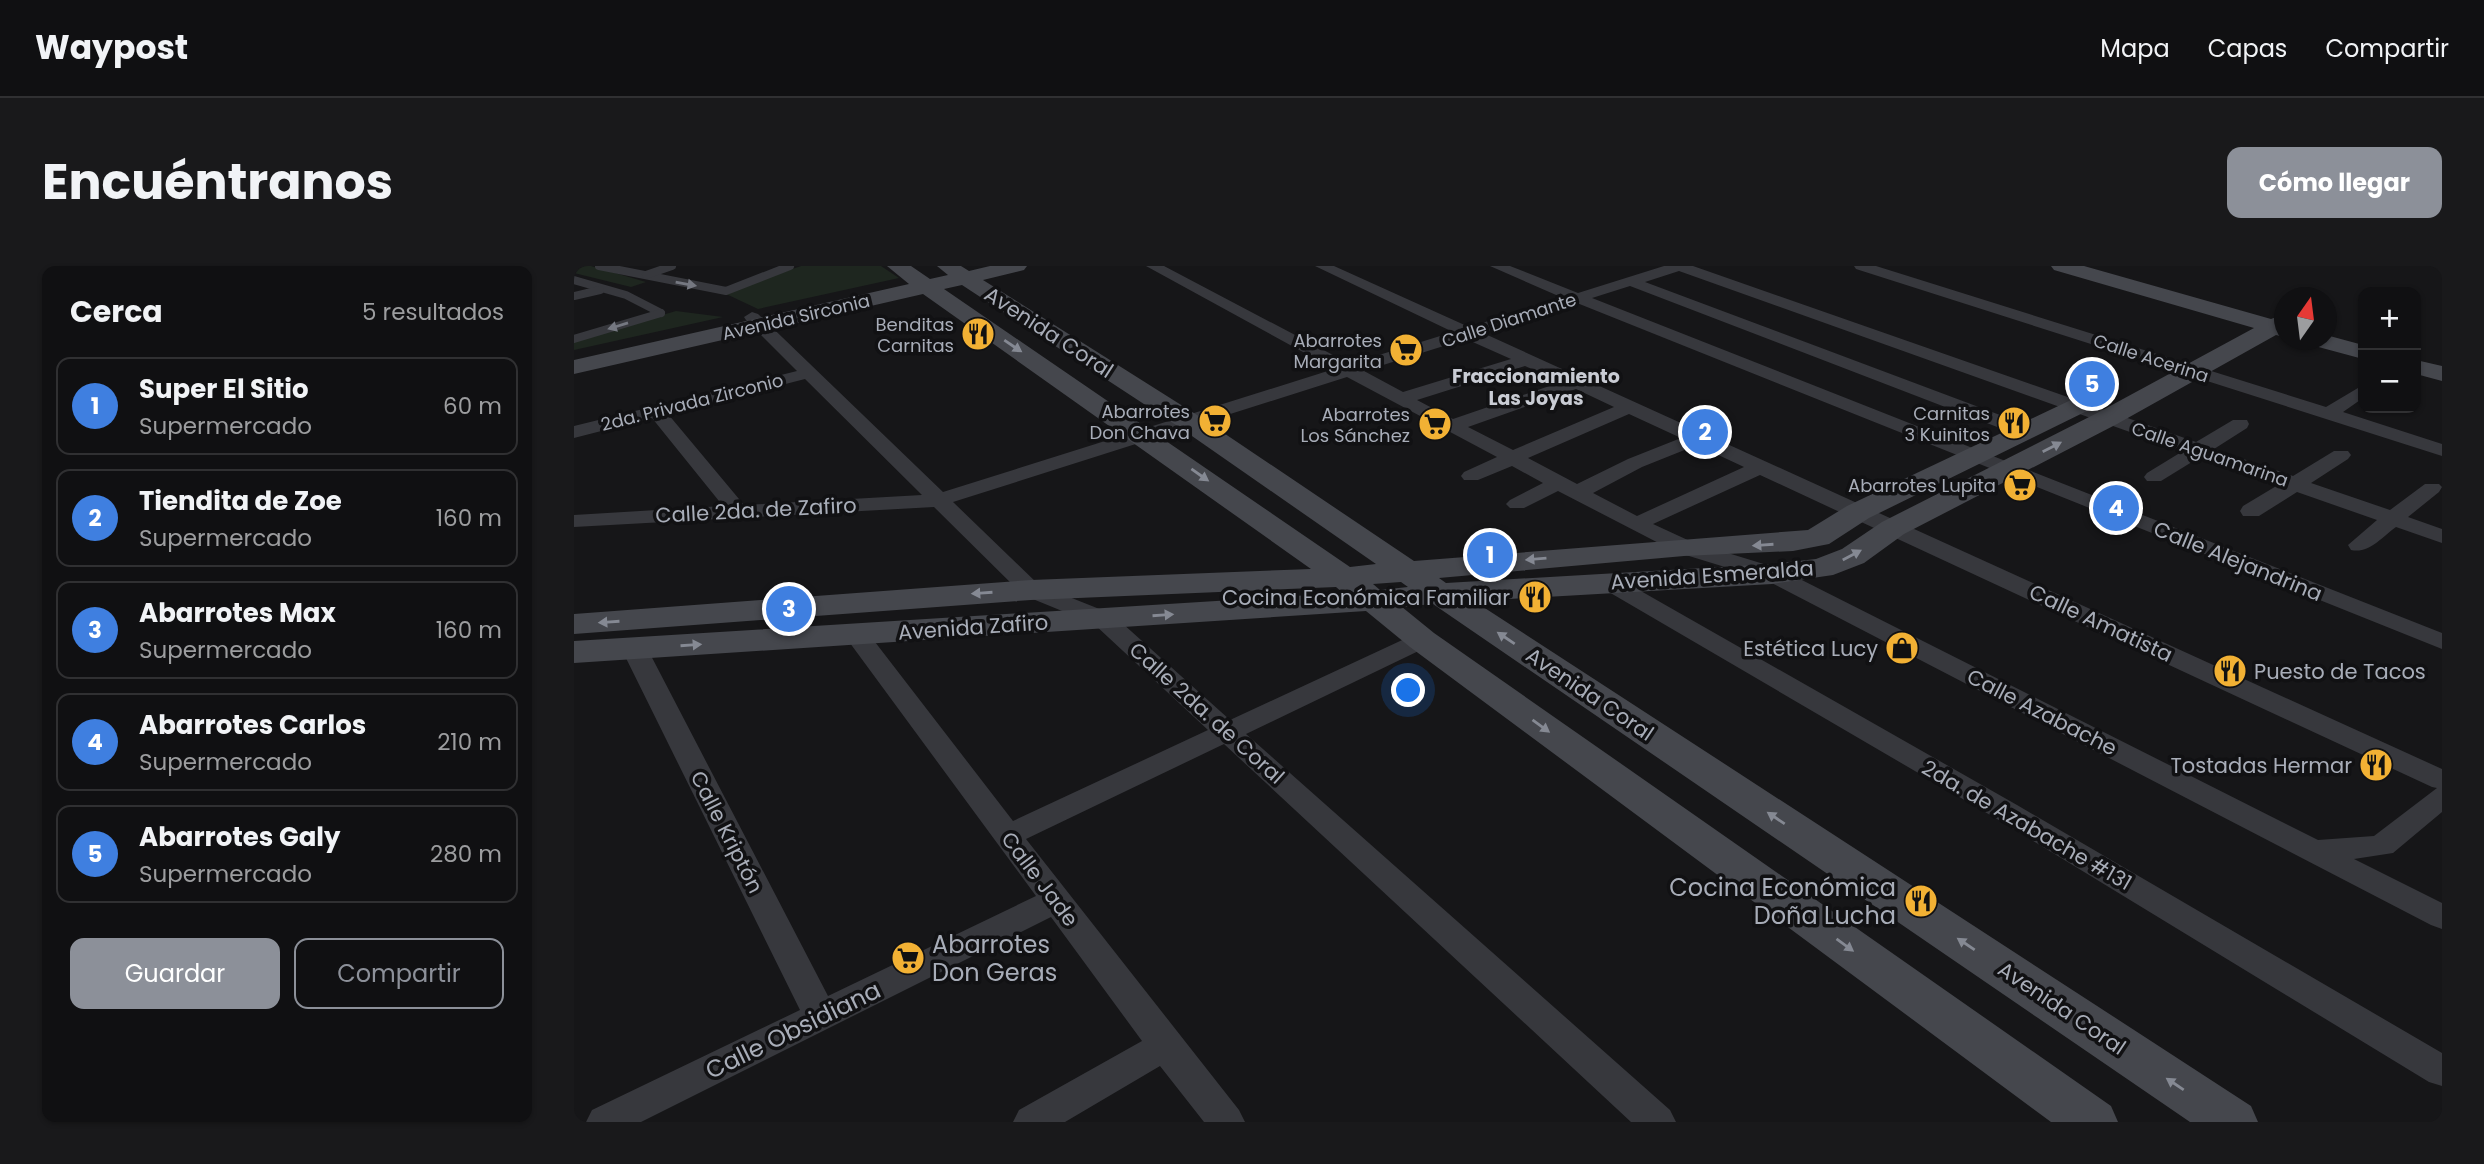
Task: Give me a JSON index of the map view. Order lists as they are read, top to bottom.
{
  "streets": {
    "street": [
      "Avenida Sirconia",
      "Calle Diamante",
      "Avenida Coral",
      "Calle Acerina",
      "2da. Privada Zirconio",
      "Calle Aguamarina",
      "Calle 2da. de Zafiro",
      "Calle Alejandrina",
      "Avenida Esmeralda",
      "Calle Amatista",
      "Avenida Zafiro",
      "Calle Azabache",
      "Calle 2da. de Coral",
      "2da. de Azabache #131",
      "Calle Kriptón",
      "Calle Jade",
      "Calle Obsidiana"
    ]
  },
  "crossings": [
    ["Avenida Sirconia", "Avenida Coral"],
    ["Avenida Sirconia", "Calle 2da. de Coral"],
    ["Calle Diamante", "Avenida Coral"],
    ["Calle Diamante", "Calle Aguamarina"],
    ["Calle Diamante", "Calle 2da. de Zafiro"],
    ["Calle Diamante", "Calle Alejandrina"],
    ["Calle Diamante", "Calle Amatista"],
    ["Calle Diamante", "Calle Azabache"],
    ["Calle Diamante", "Calle 2da. de Coral"],
    ["Avenida Coral", "Avenida Esmeralda"],
    ["Avenida Coral", "Avenida Zafiro"],
    ["Calle Acerina", "Avenida Esmeralda"],
    ["2da. Privada Zirconio", "Calle 2da. de Coral"],
    ["Calle Aguamarina", "Avenida Esmeralda"],
    ["Calle 2da. de Zafiro", "Calle 2da. de Coral"],
    ["Calle Alejandrina", "Avenida Esmeralda"],
    ["Avenida Esmeralda", "Calle Amatista"],
    ["Avenida Esmeralda", "Avenida Zafiro"],
    ["Avenida Esmeralda", "Calle Azabache"],
    ["Avenida Esmeralda", "2da. de Azabache #131"],
    ["Avenida Zafiro", "Calle 2da. de Coral"],
    ["Avenida Zafiro", "Calle Kriptón"],
    ["Avenida Zafiro", "Calle Jade"],
    ["Calle Kriptón", "Calle Obsidiana"],
    ["Calle Jade", "Calle Obsidiana"]
  ],
  "districts": ["Fraccionamiento Las Joyas"],
  "places": {
    "restaurant": [
      "Benditas Carnitas",
      "Carnitas 3 Kuinitos",
      "Cocina Económica Familiar",
      "Puesto de Tacos",
      "Tostadas Hermar",
      "Cocina Económica Doña Lucha"
    ],
    "supermarket": [
      "Abarrotes Margarita",
      "Abarrotes Don Chava",
      "Abarrotes Los Sánchez",
      "Abarrotes Lupita",
      "Abarrotes Don Geras"
    ],
    "shop": ["Estética Lucy"]
  },
  "north": "top",
  "page": {
    "header": "Waypost",
    "nav": ["Mapa", "Capas", "Compartir"],
    "title": "Encuéntranos",
    "buttons": [
      "Cómo llegar",
      ["Guardar", "Compartir"]
    ],
    "heading": ["Cerca", "5 resultados"],
    "map_buttons": ["+", "−"],
    "list": [
      {
        "mark": "1",
        "name": "Super El Sitio",
        "note": "Supermercado",
        "value": "60 m"
      },
      {
        "mark": "2",
        "name": "Tiendita de Zoe",
        "note": "Supermercado",
        "value": "160 m"
      },
      {
        "mark": "3",
        "name": "Abarrotes Max",
        "note": "Supermercado",
        "value": "160 m"
      },
      {
        "mark": "4",
        "name": "Abarrotes Carlos",
        "note": "Supermercado",
        "value": "210 m"
      },
      {
        "mark": "5",
        "name": "Abarrotes Galy",
        "note": "Supermercado",
        "value": "280 m"
      }
    ],
    "pins": [
      "5",
      "2",
      "4",
      "1",
      "3"
    ]
  }
}
